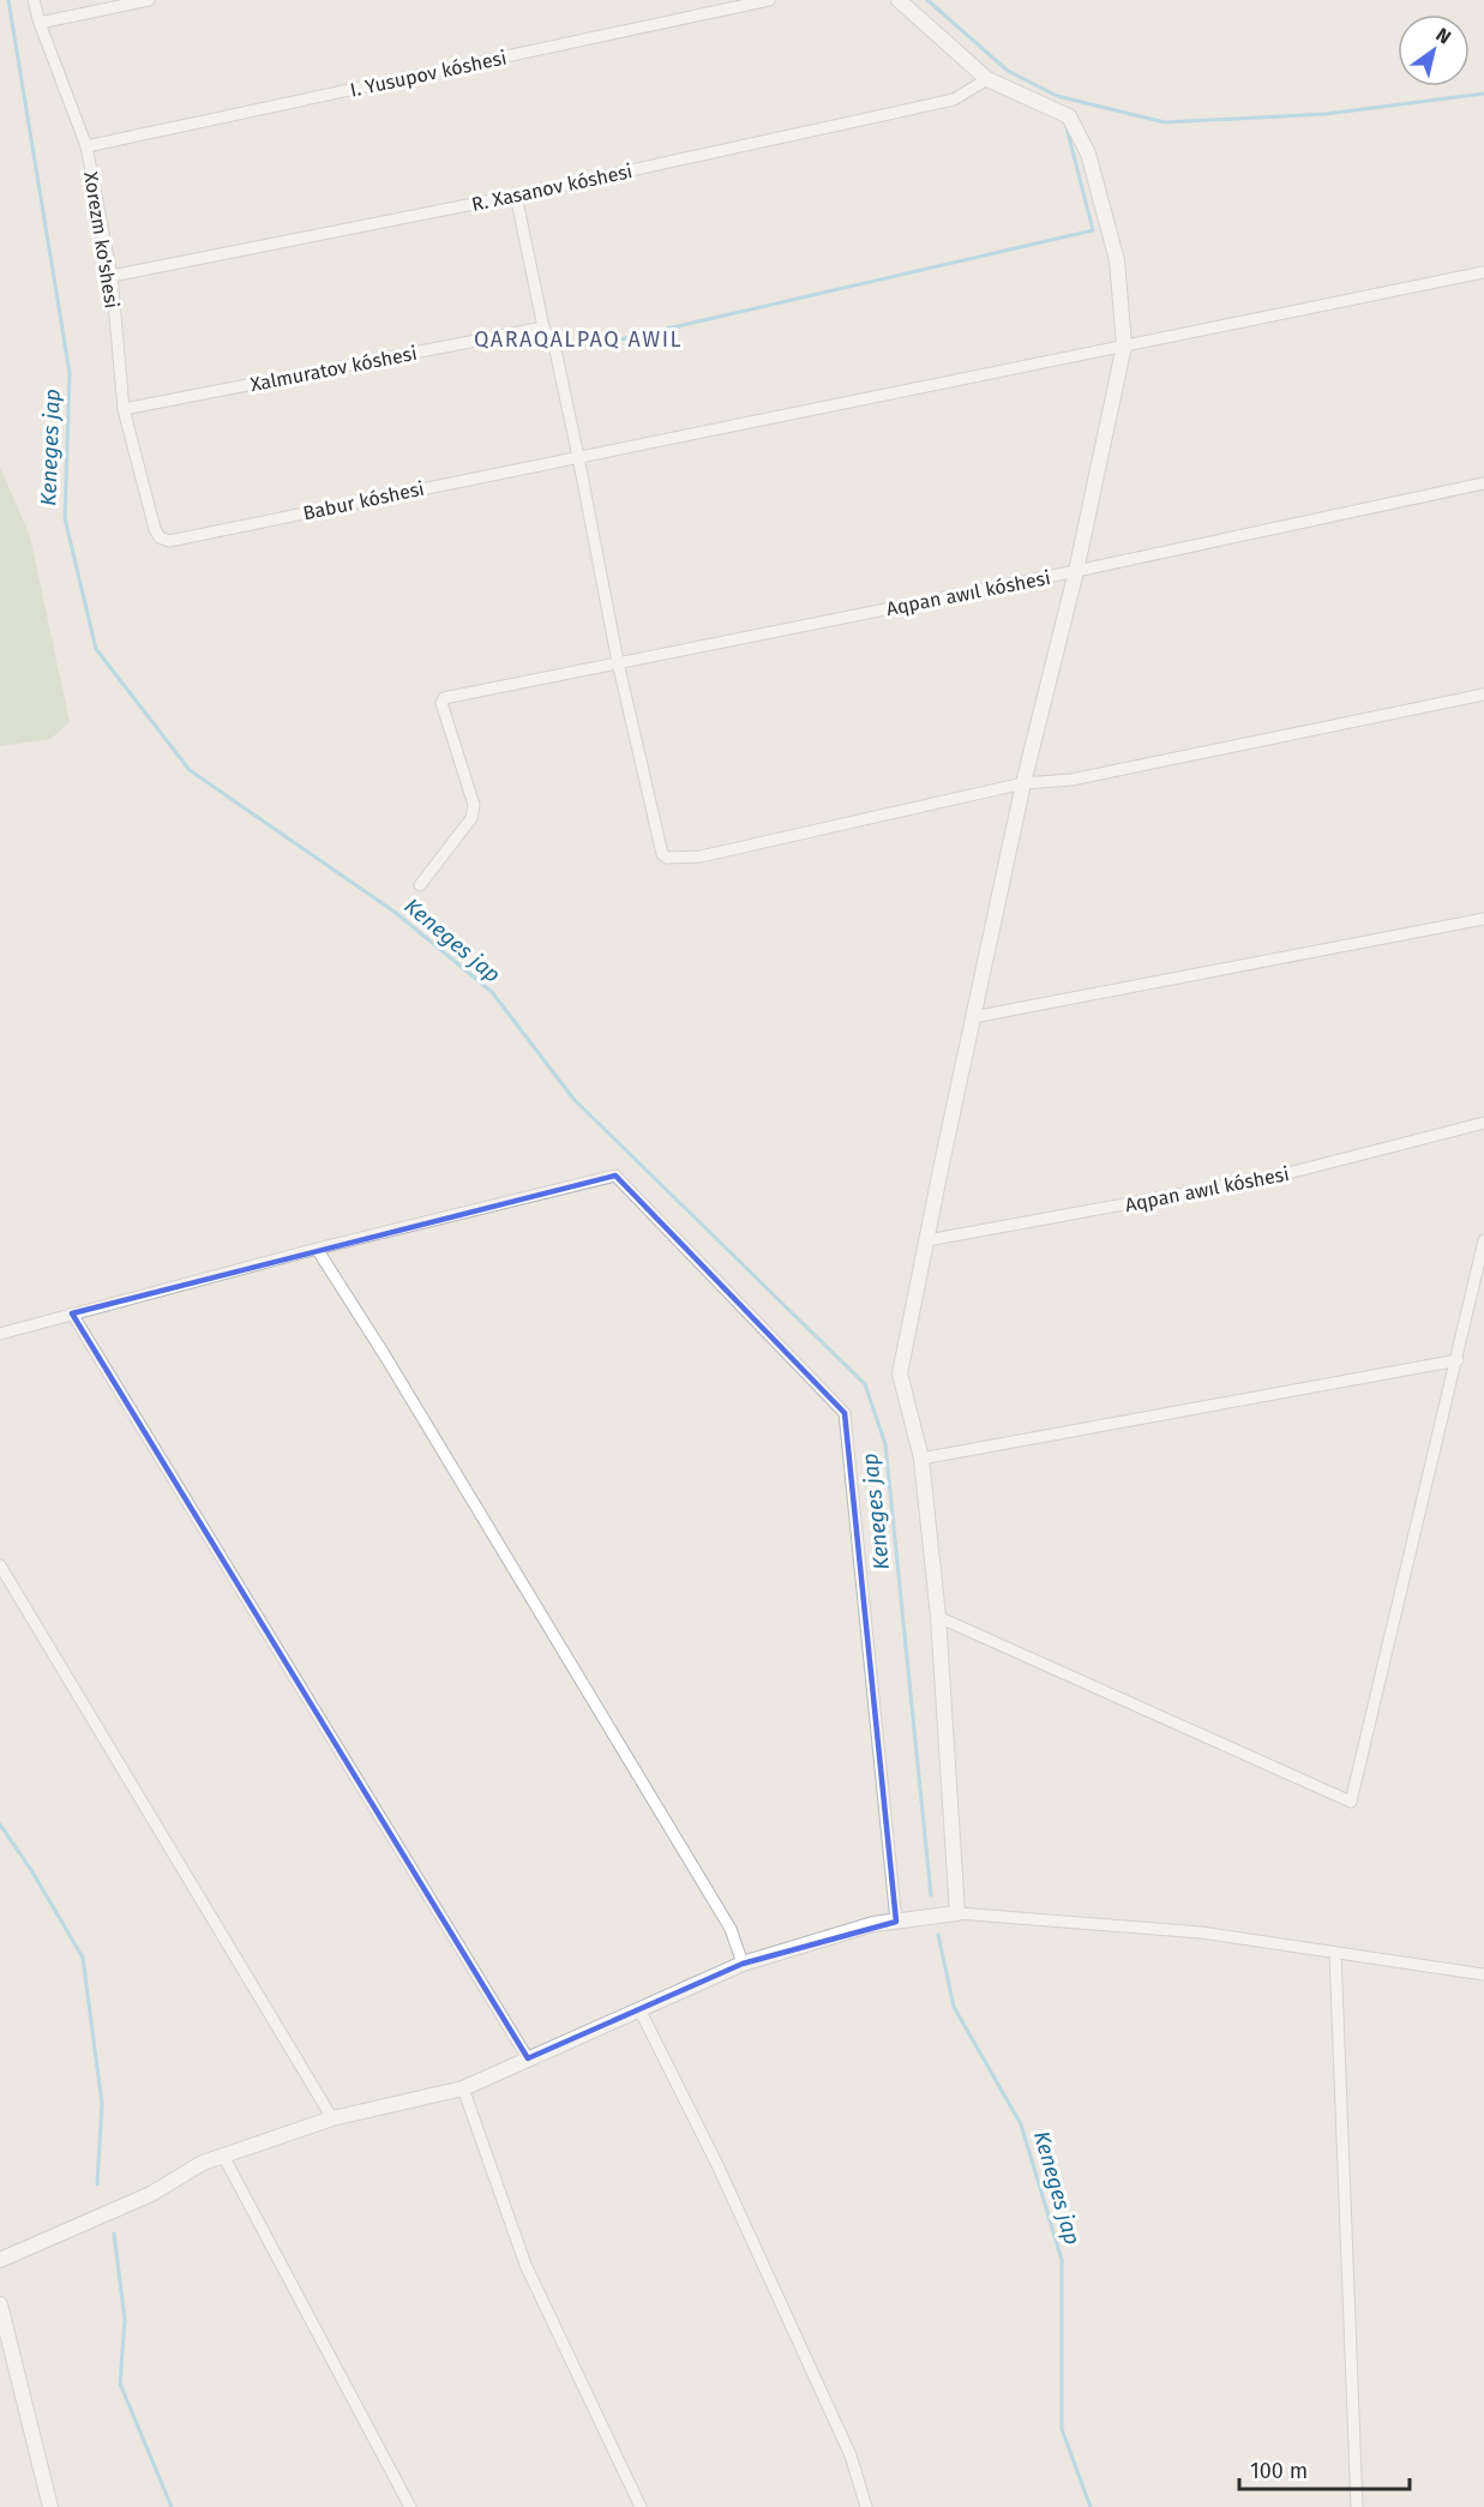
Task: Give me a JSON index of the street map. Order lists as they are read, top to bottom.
{
  "streets": {
    "street": [
      "I. Yusupov kóshesi",
      "R. Xasanov kóshesi",
      "Xorezm ko'shesi",
      "Xalmuratov kóshesi",
      "Babur kóshesi",
      "Aqpan awıl kóshesi"
    ]
  },
  "crossings": [
    ["I. Yusupov kóshesi", "Xorezm ko'shesi"],
    ["R. Xasanov kóshesi", "Xorezm ko'shesi"],
    ["Xorezm ko'shesi", "Xalmuratov kóshesi"],
    ["Xorezm ko'shesi", "Babur kóshesi"]
  ],
  "districts": ["QARAQALPAQ AWIL"],
  "water": ["Keneges jap"],
  "scale_bar": "100 m",
  "north": "top right"
}
